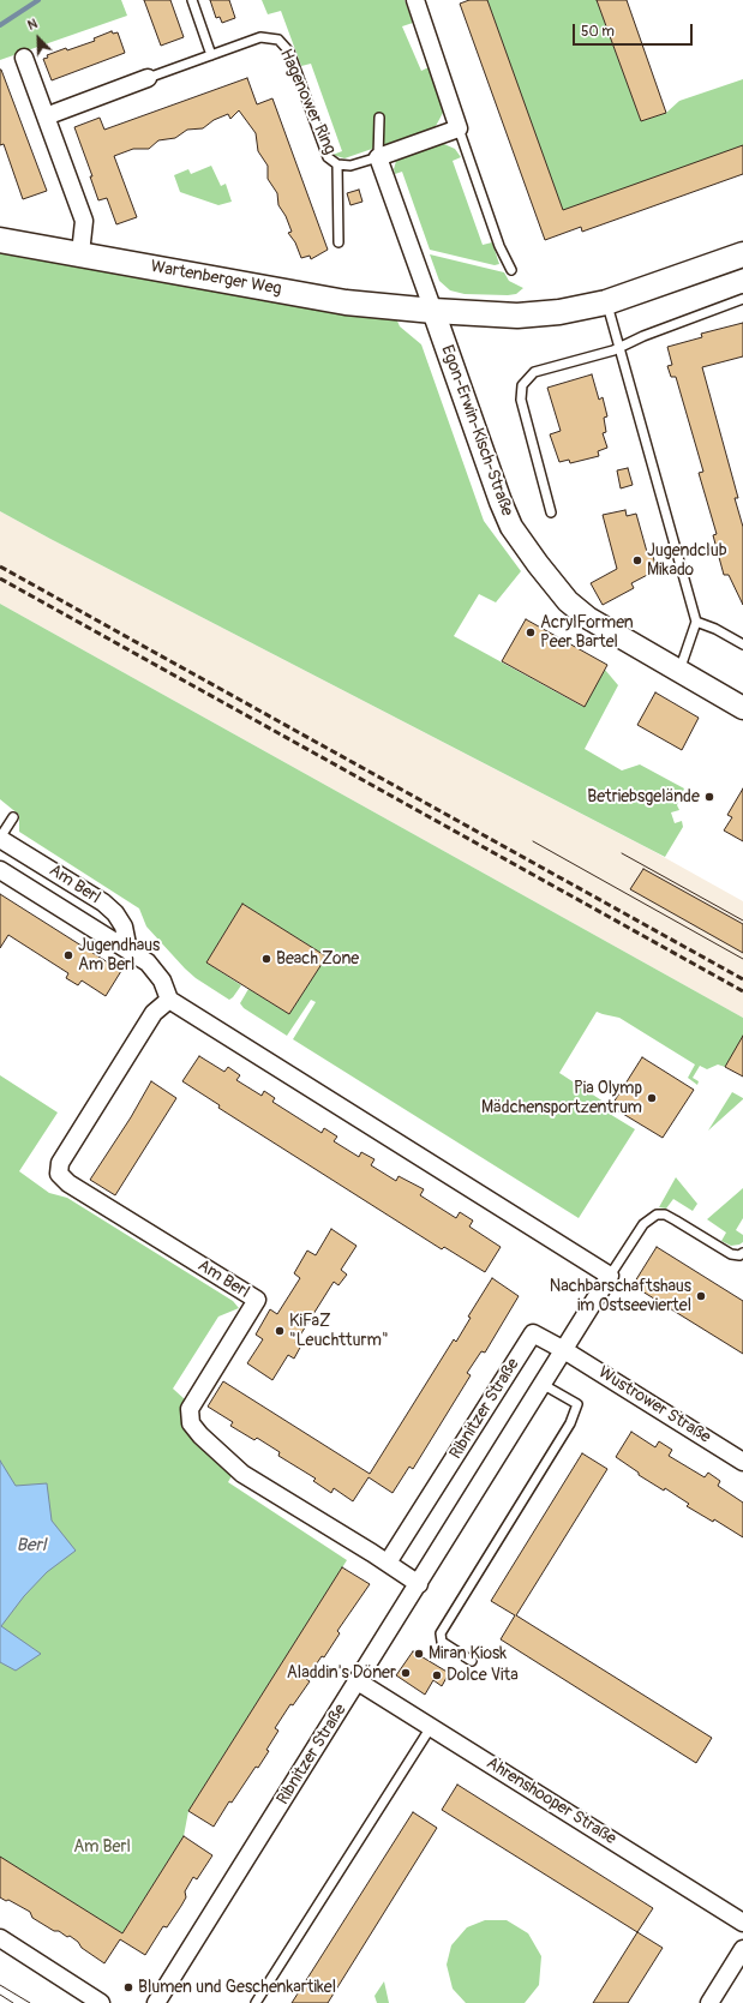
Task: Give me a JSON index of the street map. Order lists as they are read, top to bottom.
{
  "streets": {
    "main road": ["Wartenberger Weg"],
    "street": [
      "Hagenower Ring",
      "Egon-Erwin-Kisch-Straße",
      "Am Berl",
      "Wustrower Straße",
      "Ribnitzer Straße",
      "Ahrenshooper Straße"
    ]
  },
  "crossings": [
    ["Wartenberger Weg", "Egon-Erwin-Kisch-Straße"],
    ["Am Berl", "Ribnitzer Straße"],
    ["Wustrower Straße", "Ribnitzer Straße"],
    ["Ribnitzer Straße", "Ahrenshooper Straße"]
  ],
  "water": ["Berl"],
  "parks": ["Am Berl"],
  "places": [
    "Jugendclub Mikado",
    "AcrylFormen Peer Bartel",
    "Betriebsgelände",
    "Jugendhaus Am Berl",
    "Beach Zone",
    "Pia Olymp Mädchensportzentrum",
    "Nachbarschaftshaus im Ostseeviertel",
    "KiFaZ \"Leuchtturm\"",
    "Miran Kiosk",
    "Aladdin's Döner",
    "Dolce Vita",
    "Blumen und Geschenkartikel"
  ],
  "scale_bar": "50 m",
  "north": "top left"
}
